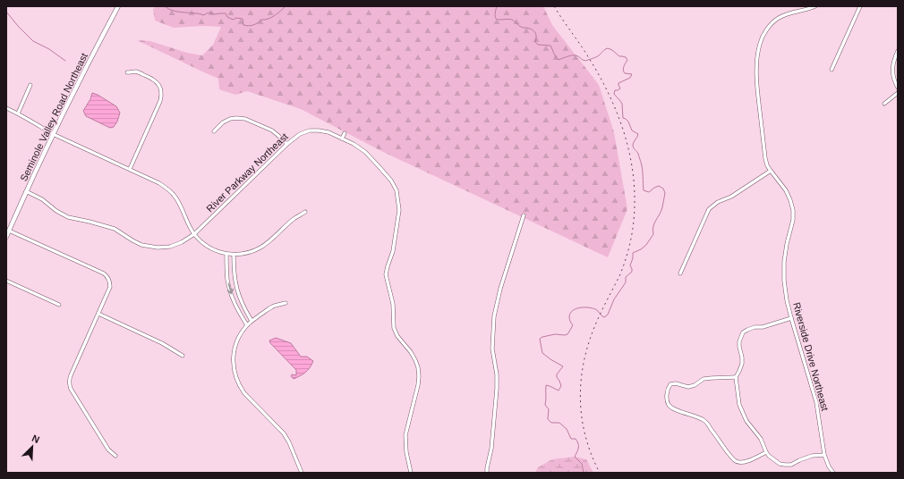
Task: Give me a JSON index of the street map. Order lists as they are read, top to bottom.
{
  "streets": {
    "street": ["Seminole Valley Road Northeast", "River Parkway Northeast", "Riverside Drive Northeast"]
  },
  "crossings": [
    ["Seminole Valley Road Northeast", "River Parkway Northeast"]
  ],
  "north": "top right"
}
